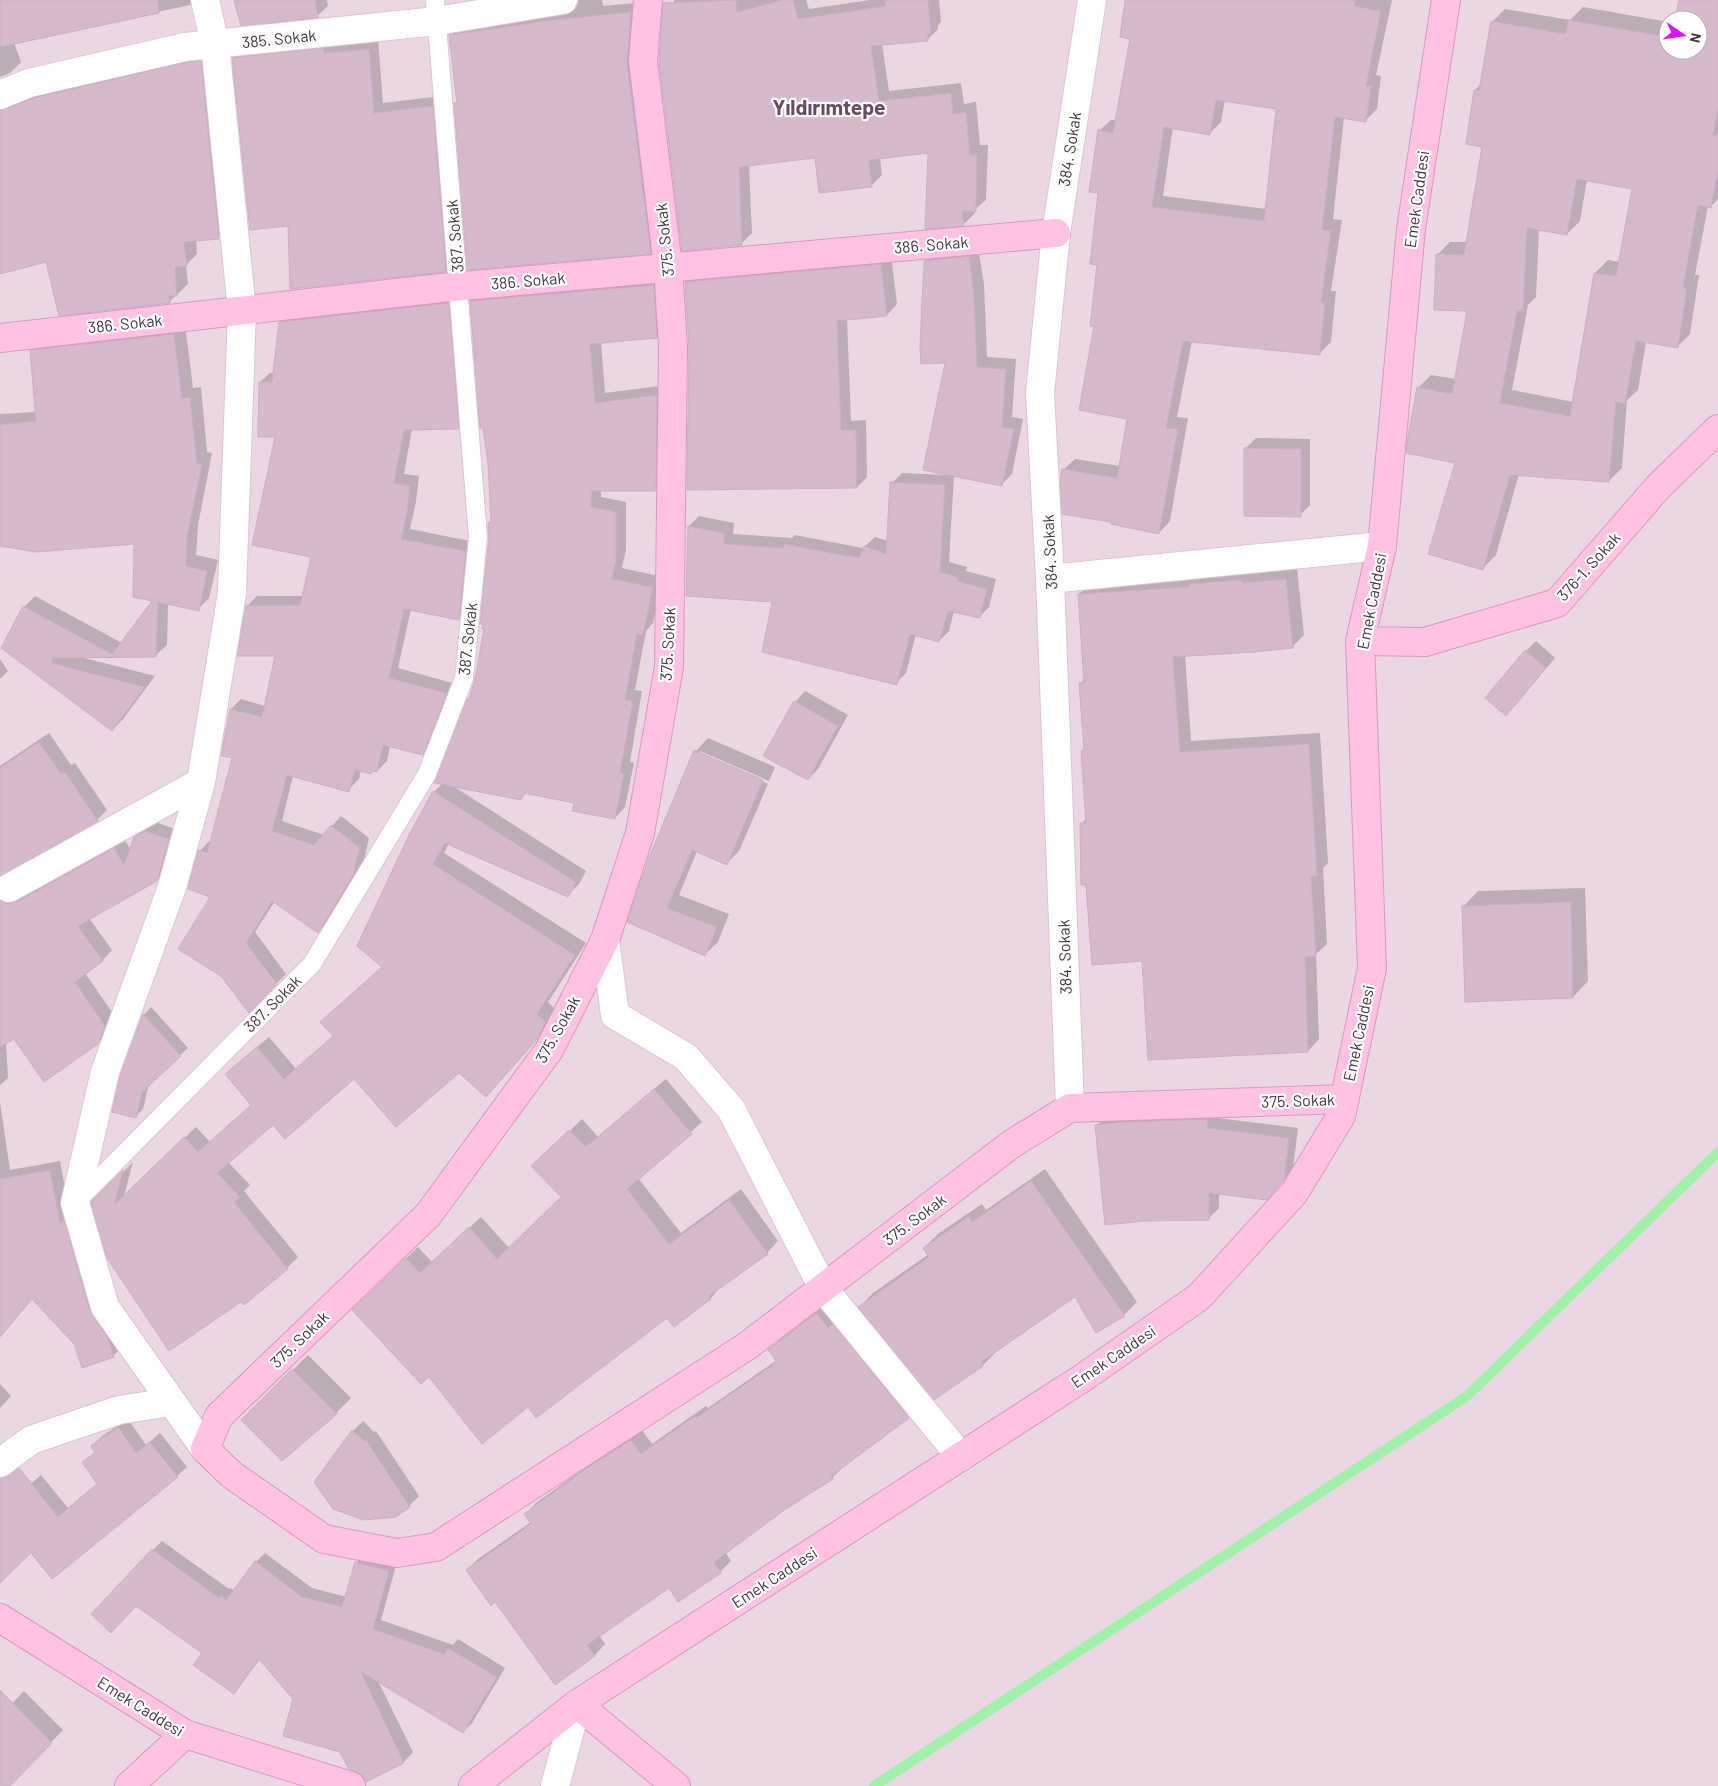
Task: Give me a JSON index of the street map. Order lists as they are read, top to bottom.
{
  "streets": {
    "street": [
      "385. Sokak",
      "384. Sokak",
      "Emek Caddesi",
      "375. Sokak",
      "386. Sokak",
      "376-1. Sokak"
    ],
    "lane": ["387. Sokak"]
  },
  "crossings": [
    ["385. Sokak", "387. Sokak"],
    ["384. Sokak", "375. Sokak"],
    ["384. Sokak", "386. Sokak"],
    ["Emek Caddesi", "375. Sokak"],
    ["Emek Caddesi", "376-1. Sokak"],
    ["387. Sokak", "386. Sokak"],
    ["375. Sokak", "386. Sokak"]
  ],
  "districts": ["Yıldırımtepe"],
  "north": "right"
}
